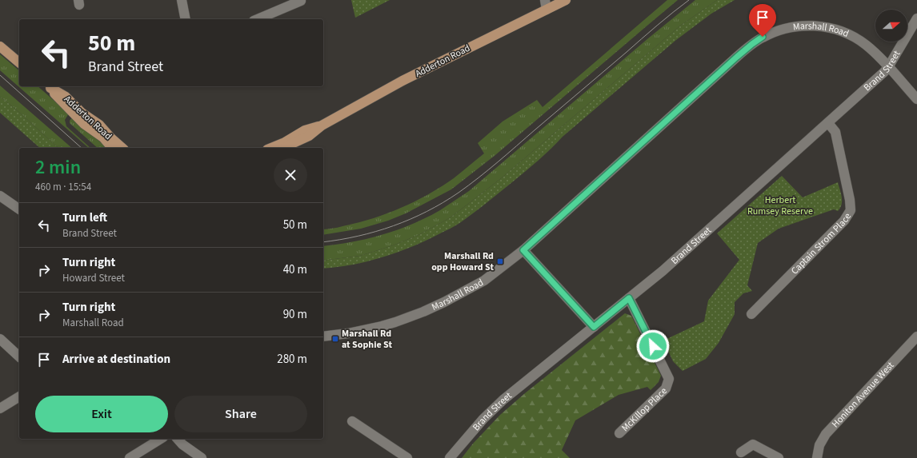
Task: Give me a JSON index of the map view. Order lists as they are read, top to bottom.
{
  "streets": {
    "main road": ["Adderton Road"],
    "street": [
      "Marshall Road",
      "Brand Street",
      "Captain Strom Place",
      "Honiton Avenue West",
      "McKillop Place"
    ]
  },
  "crossings": [
    ["Marshall Road", "Brand Street"],
    ["Brand Street", "Captain Strom Place"],
    ["Brand Street", "McKillop Place"]
  ],
  "parks": ["Herbert Rumsey Reserve"],
  "places": {
    "transit": ["Marshall Rd opp Howard St", "Marshall Rd at Sophie St"]
  },
  "north": "right",
  "page": {
    "turn": ["50 m", "Brand Street"],
    "heading": ["2 min", "460 m · 15:54"],
    "list": [
      {
        "name": "Turn left",
        "note": "Brand Street",
        "value": "50 m"
      },
      {
        "name": "Turn right",
        "note": "Howard Street",
        "value": "40 m"
      },
      {
        "name": "Turn right",
        "note": "Marshall Road",
        "value": "90 m"
      },
      {
        "name": "Arrive at destination",
        "value": "280 m"
      }
    ],
    "buttons": ["Exit", "Share"]
  }
}
